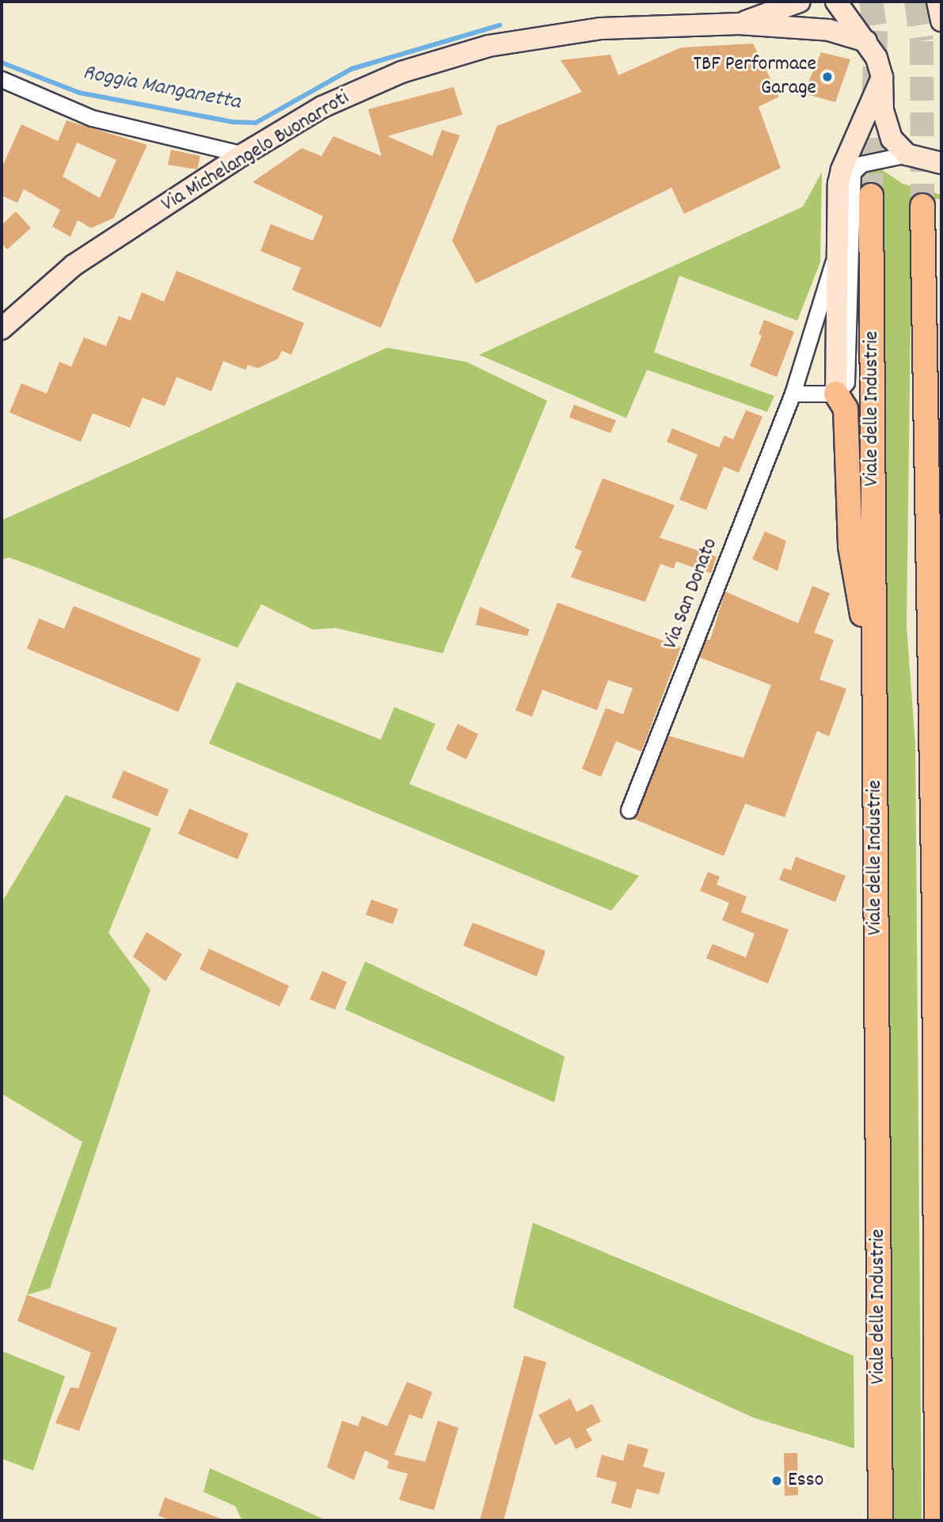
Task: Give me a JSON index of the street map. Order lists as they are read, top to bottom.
{
  "streets": {
    "main road": ["Viale delle Industrie"],
    "street": ["Via Michelangelo Buonarroti", "Via San Donato"]
  },
  "crossings": [
    ["Viale delle Industrie", "Via San Donato"]
  ],
  "water": ["Roggia Manganetta"],
  "places": ["TBF Performace Garage", "Esso"]
}
